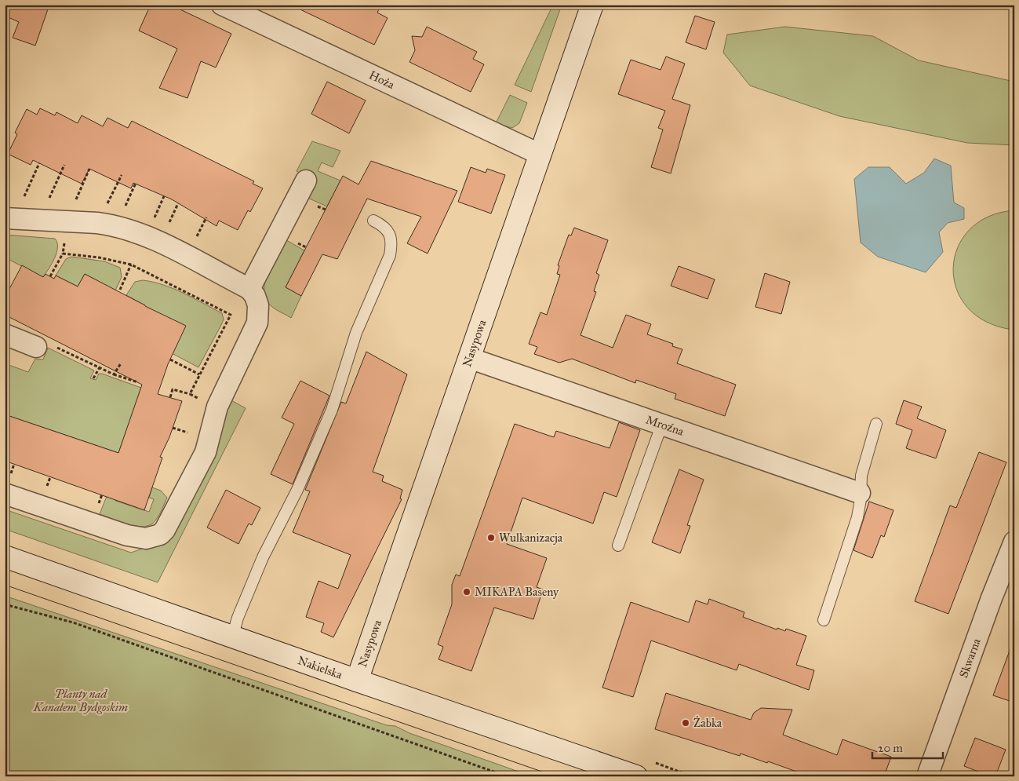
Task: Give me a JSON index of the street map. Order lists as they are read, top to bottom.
{
  "streets": {
    "street": [
      "Hoża",
      "Nasypowa",
      "Mroźna",
      "Skwarna",
      "Nakielska"
    ]
  },
  "crossings": [
    ["Hoża", "Nasypowa"],
    ["Nasypowa", "Mroźna"],
    ["Nasypowa", "Nakielska"]
  ],
  "parks": ["Planty nad Kanałem Bydgoskim"],
  "places": ["Wulkanizacja", "MIKAPA Baseny", "Żabka"],
  "scale_bar": "20 m"
}
